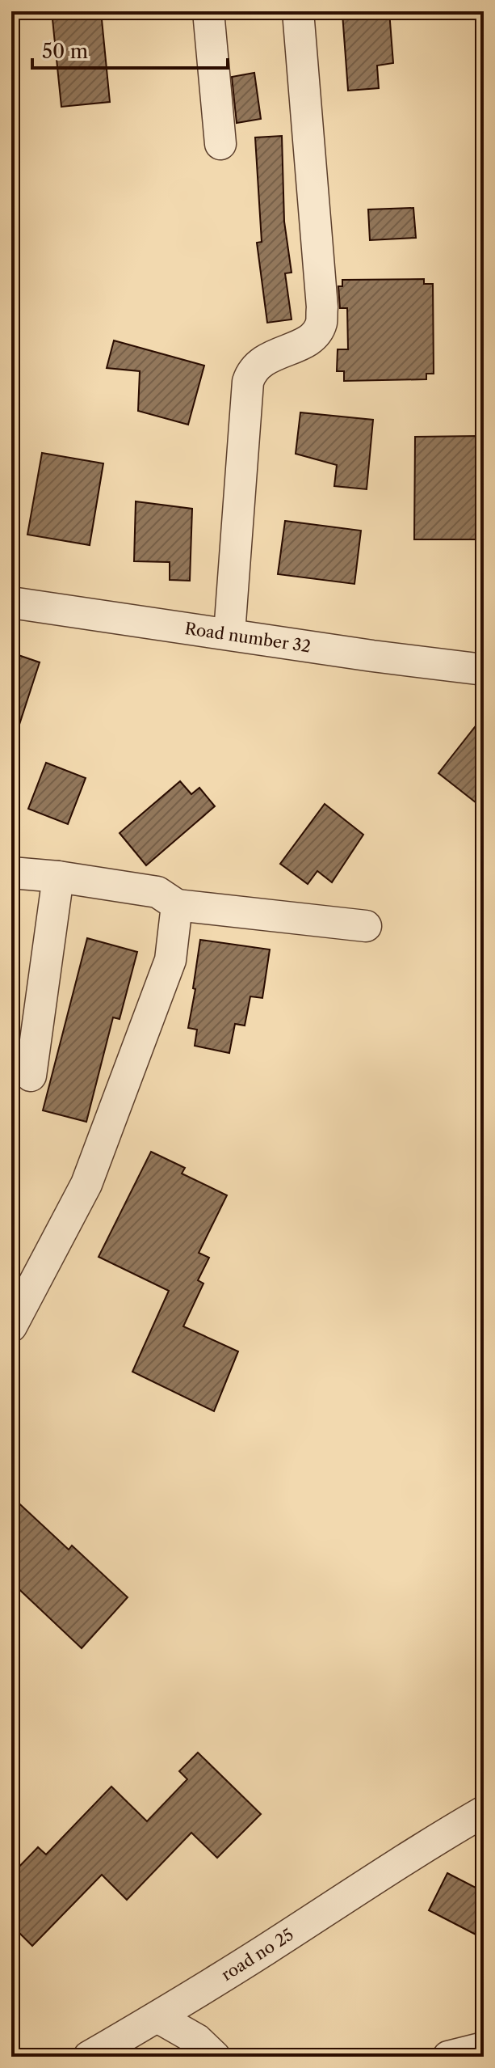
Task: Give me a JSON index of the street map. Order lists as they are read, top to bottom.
{
  "streets": {
    "street": ["Road number 32", "road no 25"]
  },
  "scale_bar": "50 m"
}
